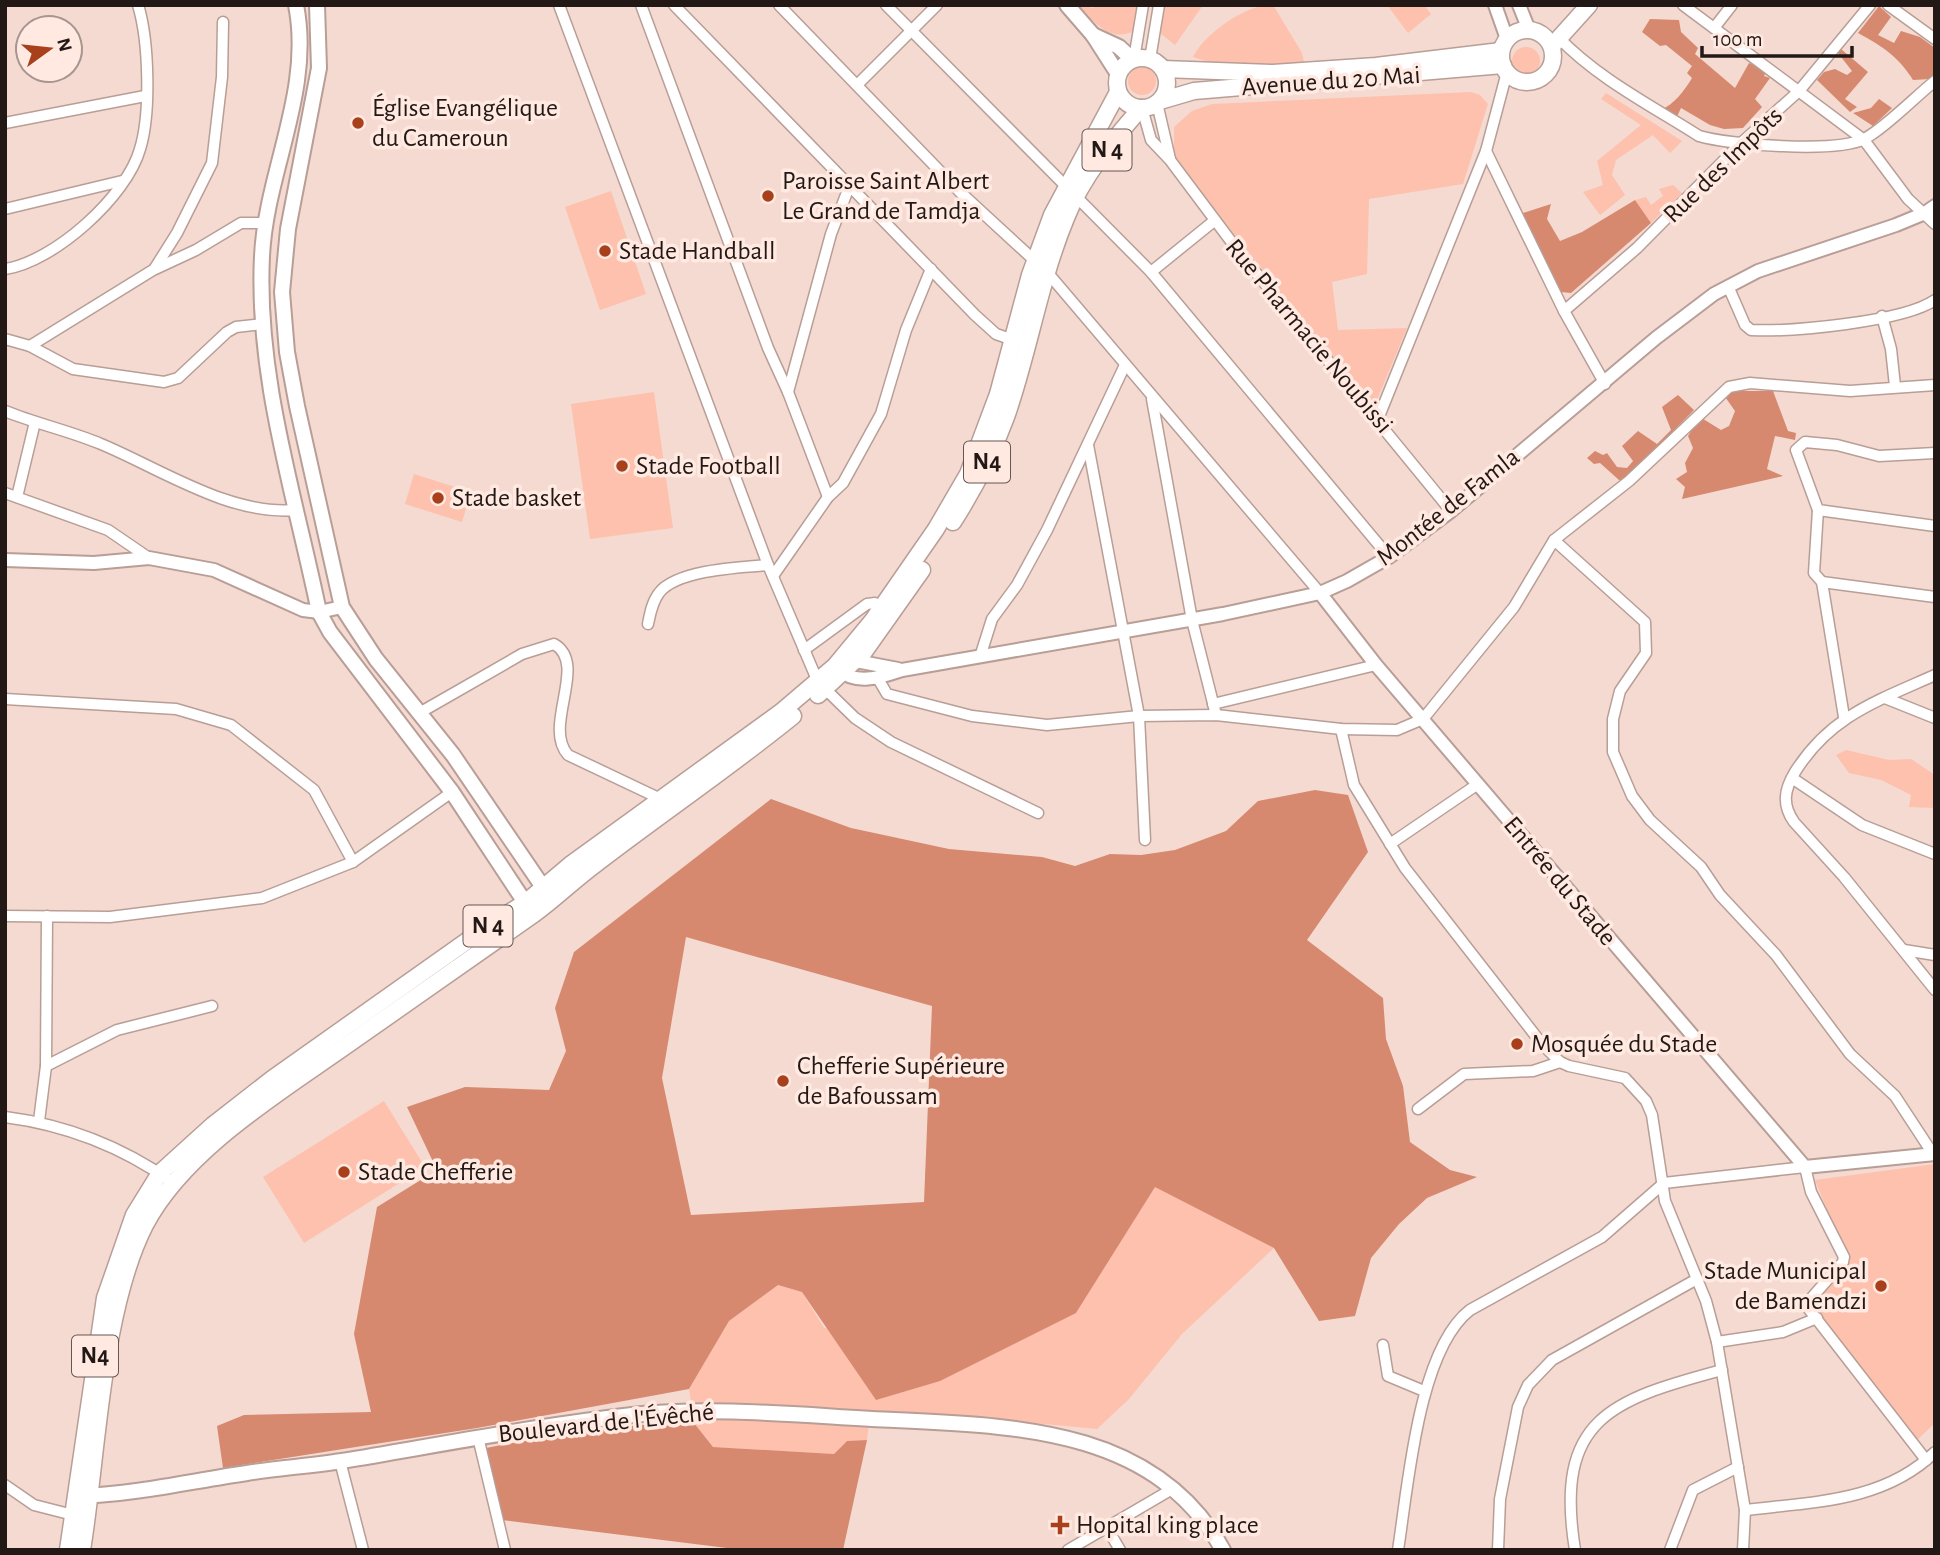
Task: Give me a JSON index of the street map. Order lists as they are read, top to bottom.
{
  "streets": {
    "highway": ["Avenue du 20 Mai", "N 4", "N4"],
    "main road": ["Boulevard de l'Évêché"],
    "street": [
      "Rue des Impôts",
      "Rue Pharmacie Noubissi",
      "Montée de Famla",
      "Entrée du Stade"
    ]
  },
  "crossings": [
    ["Avenue du 20 Mai", "N 4"],
    ["Avenue du 20 Mai", "Rue Pharmacie Noubissi"],
    ["N 4", "Rue Pharmacie Noubissi"],
    ["N 4", "N4"],
    ["Rue Pharmacie Noubissi", "Montée de Famla"],
    ["N4", "Montée de Famla"],
    ["N4", "Boulevard de l'Évêché"],
    ["Montée de Famla", "Entrée du Stade"]
  ],
  "places": {
    "other": [
      "Église Evangélique du Cameroun",
      "Paroisse Saint Albert Le Grand de Tamdja",
      "Stade Handball",
      "Stade Football",
      "Stade basket",
      "Mosquée du Stade",
      "Chefferie Supérieure de Bafoussam",
      "Stade Chefferie",
      "Stade Municipal de Bamendzi"
    ],
    "health": ["Hopital king place"]
  },
  "scale_bar": "100 m",
  "north": "right"
}
